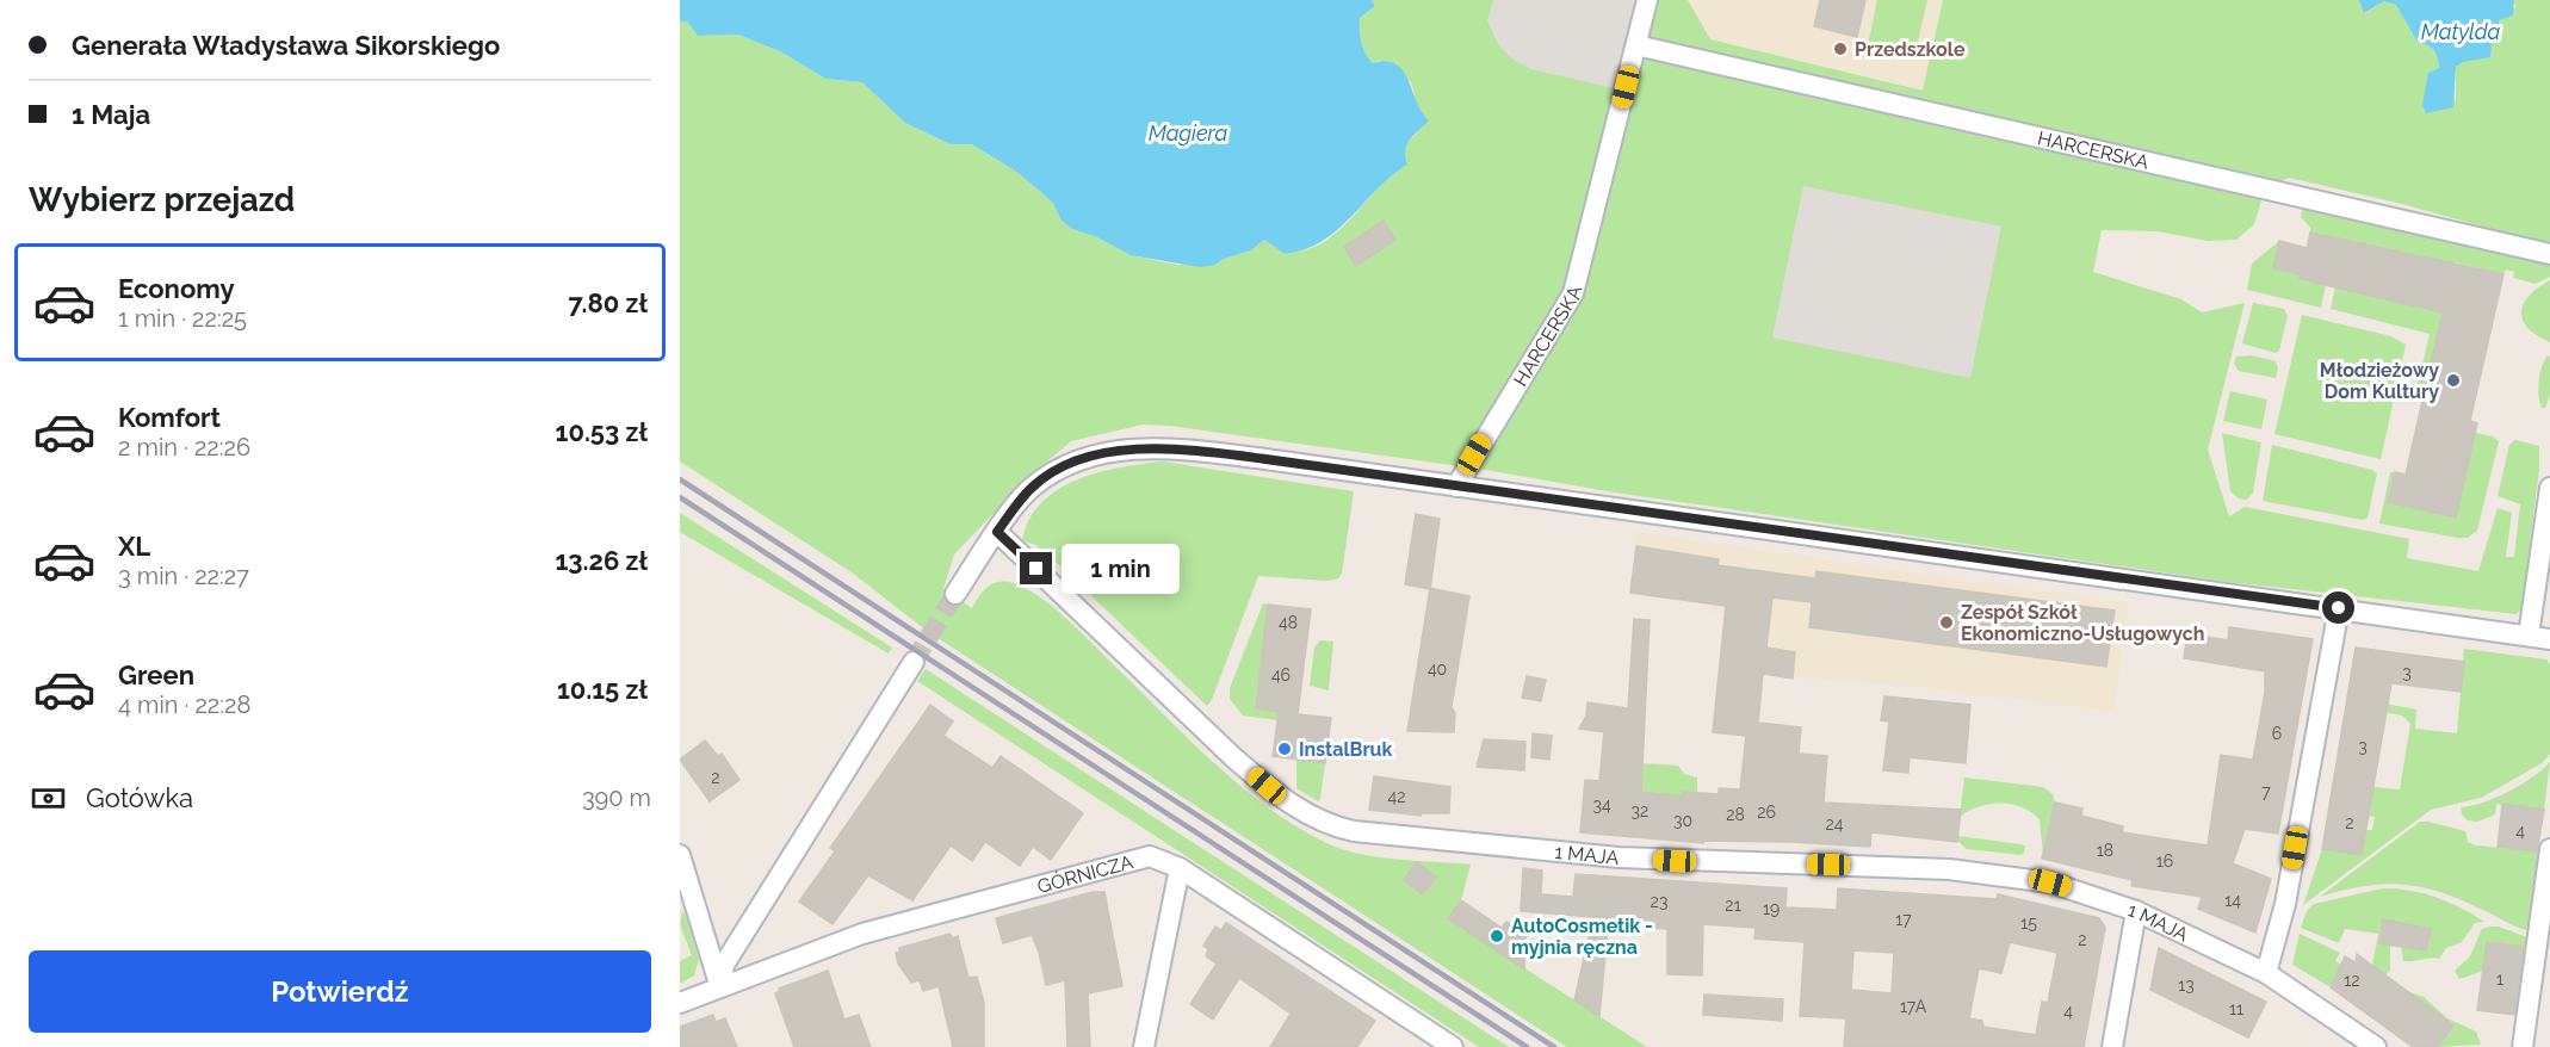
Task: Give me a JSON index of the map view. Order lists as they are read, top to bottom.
{
  "streets": {
    "street": ["HARCERSKA", "1 MAJA", "GÓRNICZA"]
  },
  "water": ["Matylda", "Magiera"],
  "places": [
    "Przedszkole",
    "Młodzieżowy Dom Kultury",
    "Zespół Szkół Ekonomiczno-Usługowych",
    "InstalBruk",
    "AutoCosmetik - myjnia ręczna"
  ],
  "house_numbers": [
    "48",
    "40",
    "3",
    "46",
    "6",
    "3",
    "2",
    "7",
    "42",
    "34",
    "32",
    "26",
    "28",
    "30",
    "2",
    "24",
    "4",
    "18",
    "16",
    "14",
    "23",
    "21",
    "19",
    "17",
    "15",
    "2",
    "1",
    "12",
    "13",
    "17A",
    "11",
    "4"
  ],
  "page": {
    "banner": ["Generała Władysława Sikorskiego", "1 Maja"],
    "heading": "Wybierz przejazd",
    "list": [
      {
        "name": "Economy",
        "note": "1 min · 22:25",
        "value": "7.80 zł"
      },
      {
        "name": "Komfort",
        "note": "2 min · 22:26",
        "value": "10.53 zł"
      },
      {
        "name": "XL",
        "note": "3 min · 22:27",
        "value": "13.26 zł"
      },
      {
        "name": "Green",
        "note": "4 min · 22:28",
        "value": "10.15 zł"
      }
    ],
    "bubble": "1 min",
    "pay": ["Gotówka", "390 m"],
    "buttons": "Potwierdź"
  }
}
